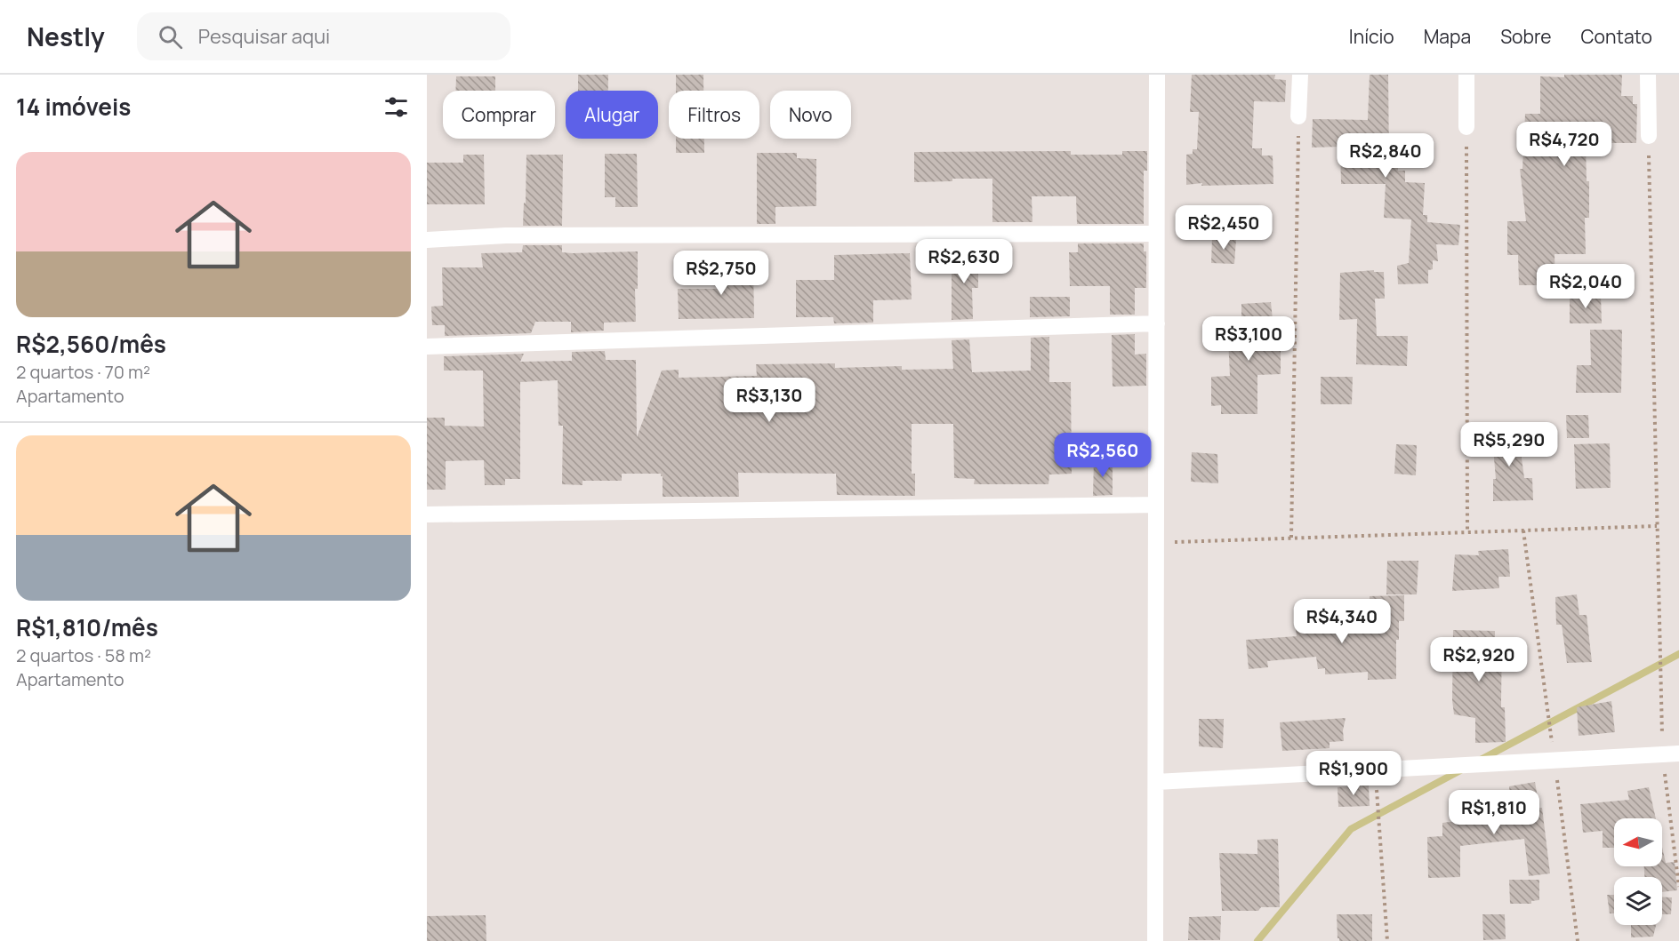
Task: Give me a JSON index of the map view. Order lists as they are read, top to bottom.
{
  "north": "left",
  "page": {
    "header": "Nestly",
    "search": "Pesquisar aqui",
    "nav": [
      "Início",
      "Mapa",
      "Sobre",
      "Contato"
    ],
    "heading": "14 imóveis",
    "chip": [
      "Comprar",
      "Alugar",
      "Filtros",
      "Novo"
    ],
    "price": [
      "R$4,720",
      "R$2,840",
      "R$2,450",
      "R$2,630",
      "R$2,750",
      "R$2,040",
      "R$3,100",
      "R$3,130",
      "R$5,290",
      "R$2,560",
      "R$4,340",
      "R$2,920",
      "R$1,900",
      "R$1,810"
    ],
    "list": [
      {
        "name": "R$2,560/mês",
        "note": "2 quartos · 70 m² · Apartamento"
      },
      {
        "name": "R$1,810/mês",
        "note": "2 quartos · 58 m² · Apartamento"
      }
    ]
  }
}
